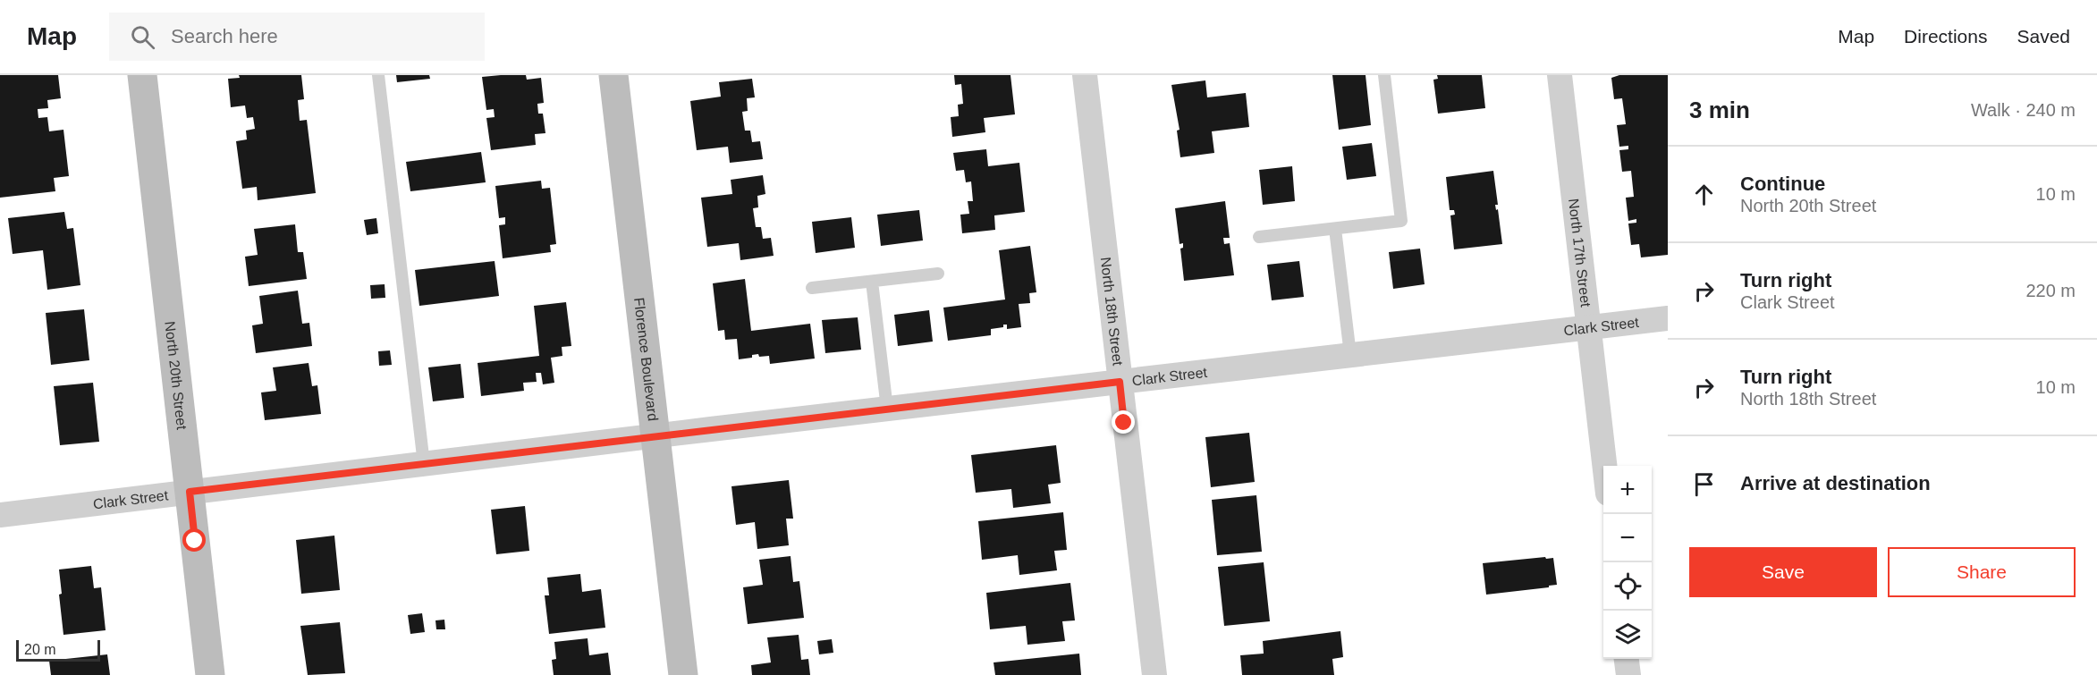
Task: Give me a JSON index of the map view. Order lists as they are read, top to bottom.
{
  "streets": {
    "street": [
      "North 17th Street",
      "North 18th Street",
      "Clark Street",
      "Florence Boulevard",
      "North 20th Street"
    ]
  },
  "crossings": [
    ["North 17th Street", "Clark Street"],
    ["North 18th Street", "Clark Street"],
    ["Clark Street", "Florence Boulevard"],
    ["Clark Street", "North 20th Street"]
  ],
  "scale_bar": "20 m",
  "page": {
    "header": "Map",
    "search": "Search here",
    "nav": ["Map", "Directions", "Saved"],
    "heading": ["3 min", "Walk · 240 m"],
    "list": [
      ["Continue", "North 20th Street", "10 m"],
      ["Turn right", "Clark Street", "220 m"],
      ["Turn right", "North 18th Street", "10 m"],
      "Arrive at destination"
    ],
    "map_buttons": ["+", "−"],
    "buttons": ["Save", "Share"],
    "scale": "20 m"
  }
}
